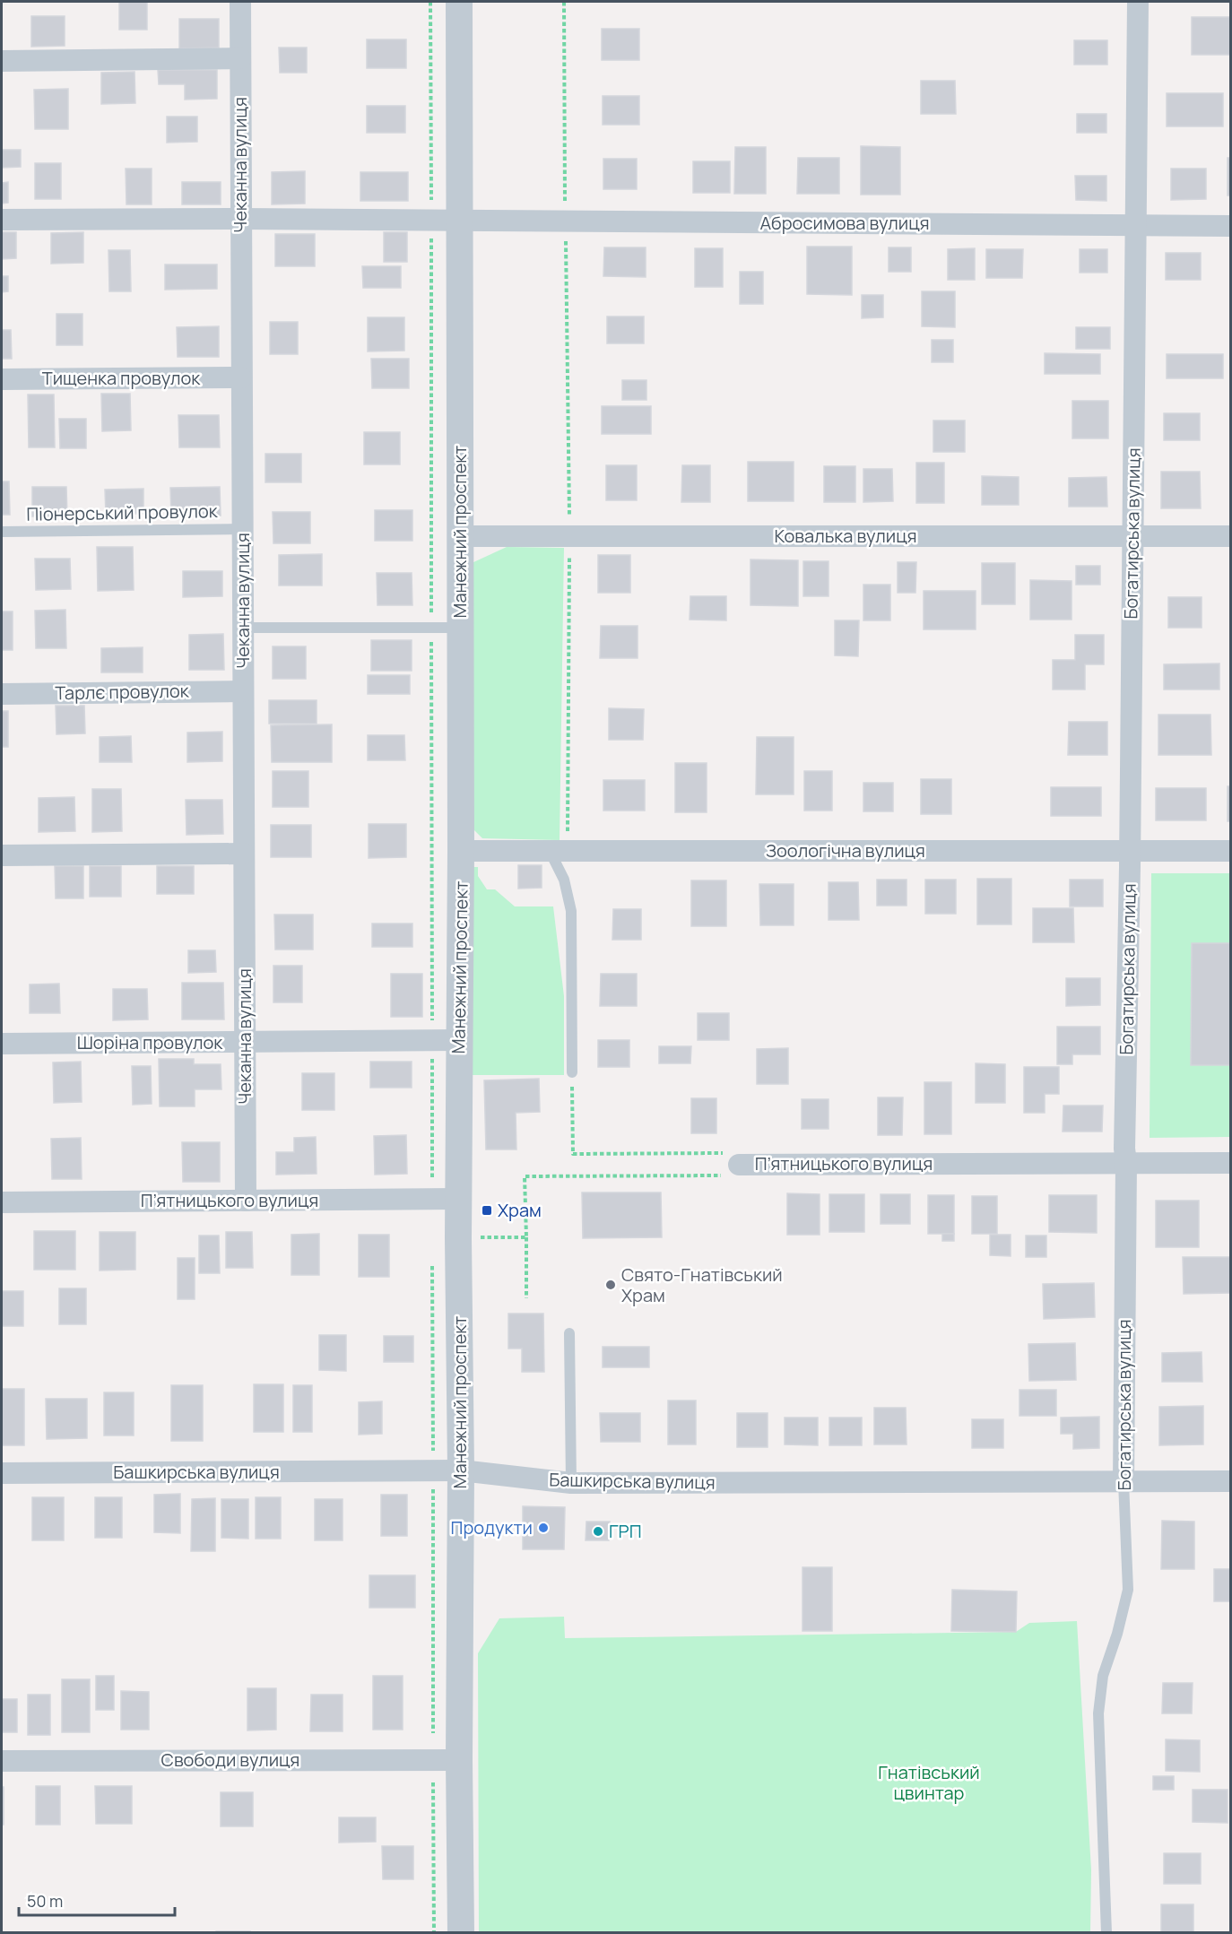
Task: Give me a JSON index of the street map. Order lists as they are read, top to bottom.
{
  "streets": {
    "street": [
      "Чеканна вулиця",
      "Абросимова вулиця",
      "Тищенка провулок",
      "Манежний проспект",
      "Богатирська вулиця",
      "Ковалька вулиця",
      "Тарлє провулок",
      "Зоологічна вулиця",
      "Шоріна провулок",
      "П’ятницького вулиця",
      "Башкирська вулиця",
      "Свободи вулиця"
    ],
    "lane": ["Пiонерський провулок"]
  },
  "crossings": [
    ["Чеканна вулиця", "Абросимова вулиця"],
    ["Чеканна вулиця", "Тищенка провулок"],
    ["Чеканна вулиця", "Пiонерський провулок"],
    ["Чеканна вулиця", "Тарлє провулок"],
    ["Чеканна вулиця", "Шоріна провулок"],
    ["Чеканна вулиця", "П’ятницького вулиця"],
    ["Абросимова вулиця", "Манежний проспект"],
    ["Абросимова вулиця", "Богатирська вулиця"],
    ["Манежний проспект", "Ковалька вулиця"],
    ["Манежний проспект", "Зоологічна вулиця"],
    ["Манежний проспект", "Шоріна провулок"],
    ["Манежний проспект", "П’ятницького вулиця"],
    ["Манежний проспект", "Башкирська вулиця"],
    ["Манежний проспект", "Свободи вулиця"],
    ["Богатирська вулиця", "Ковалька вулиця"],
    ["Богатирська вулиця", "Зоологічна вулиця"],
    ["Богатирська вулиця", "П’ятницького вулиця"],
    ["Богатирська вулиця", "Башкирська вулиця"]
  ],
  "parks": ["Гнатівський цвинтар"],
  "places": {
    "transit": ["Храм"],
    "other": ["Свято-Гнатівський Храм", "Продукти", "ГРП"]
  },
  "scale_bar": "50 m"
}
